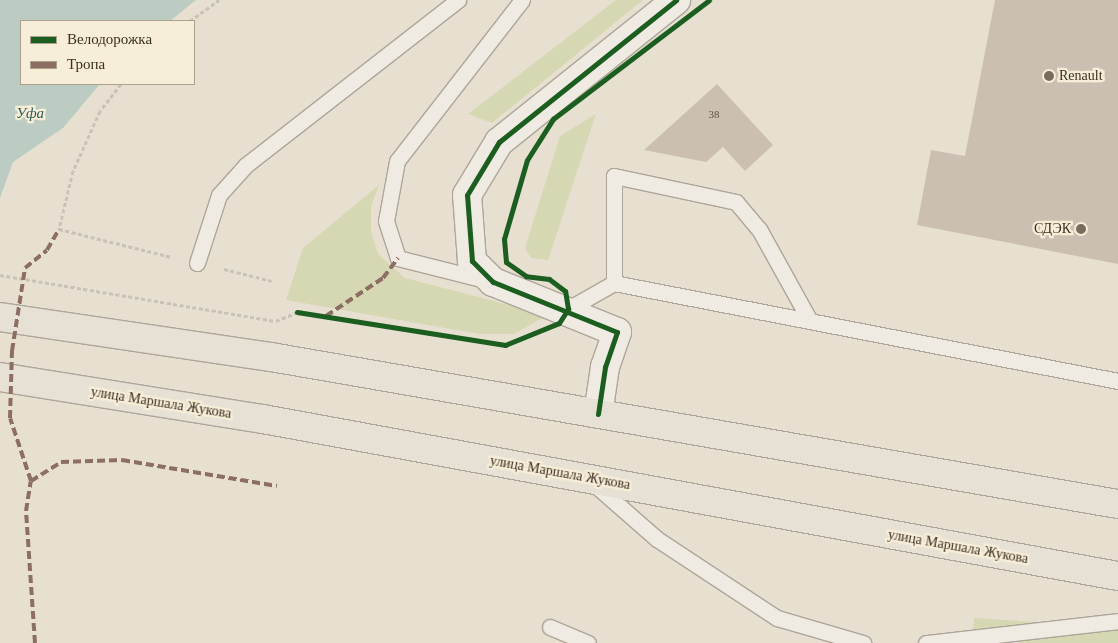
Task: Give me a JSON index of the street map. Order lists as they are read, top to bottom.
{
  "streets": {
    "main road": ["улица Маршала Жукова"]
  },
  "water": ["Уфа"],
  "places": ["Renault", "СДЭК"],
  "house_numbers": ["38"],
  "legend": ["Велодорожка", "Тропа"]
}
